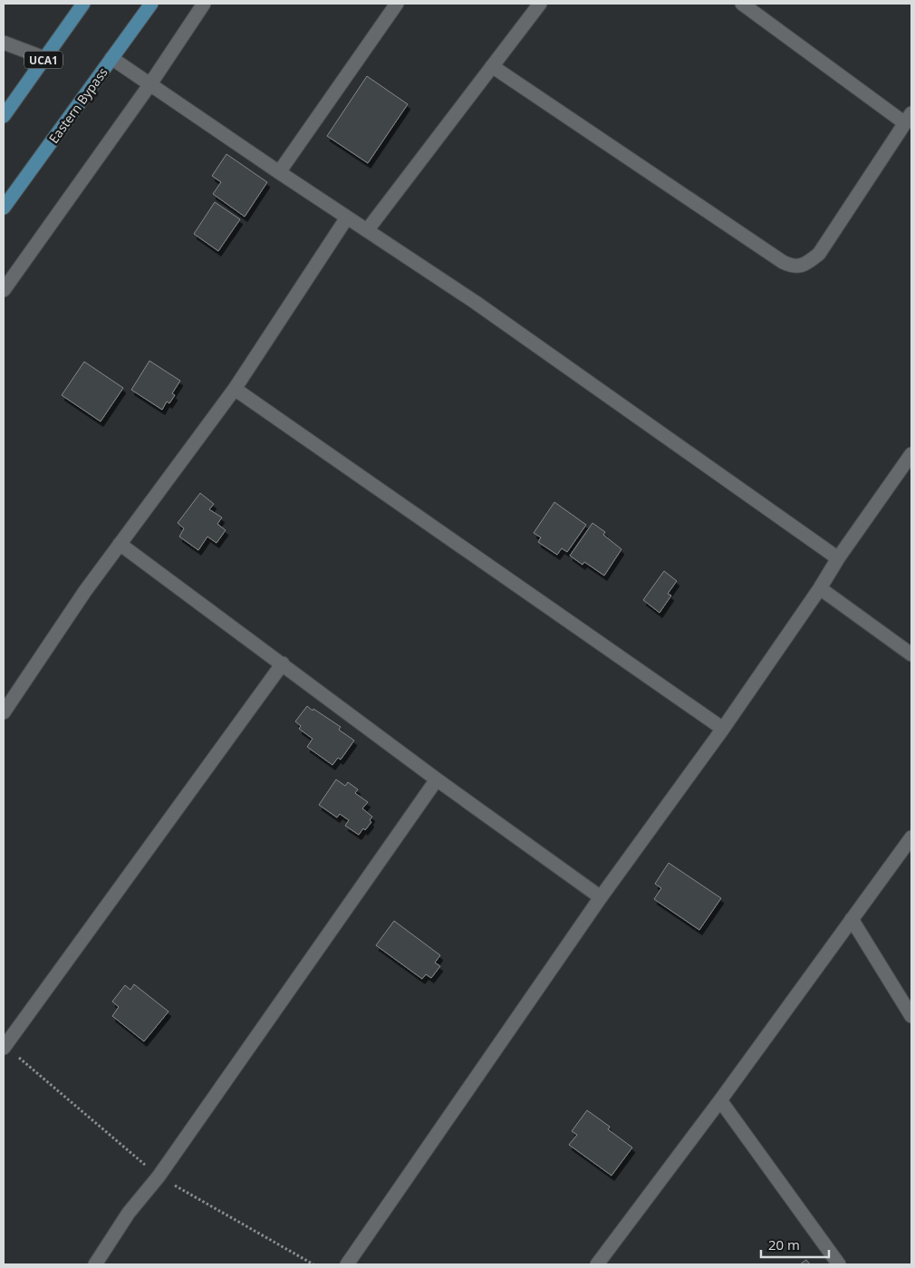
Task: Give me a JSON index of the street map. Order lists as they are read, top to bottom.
{
  "streets": {
    "main road": ["UCA1", "Eastern Bypass"]
  },
  "scale_bar": "20 m"
}
